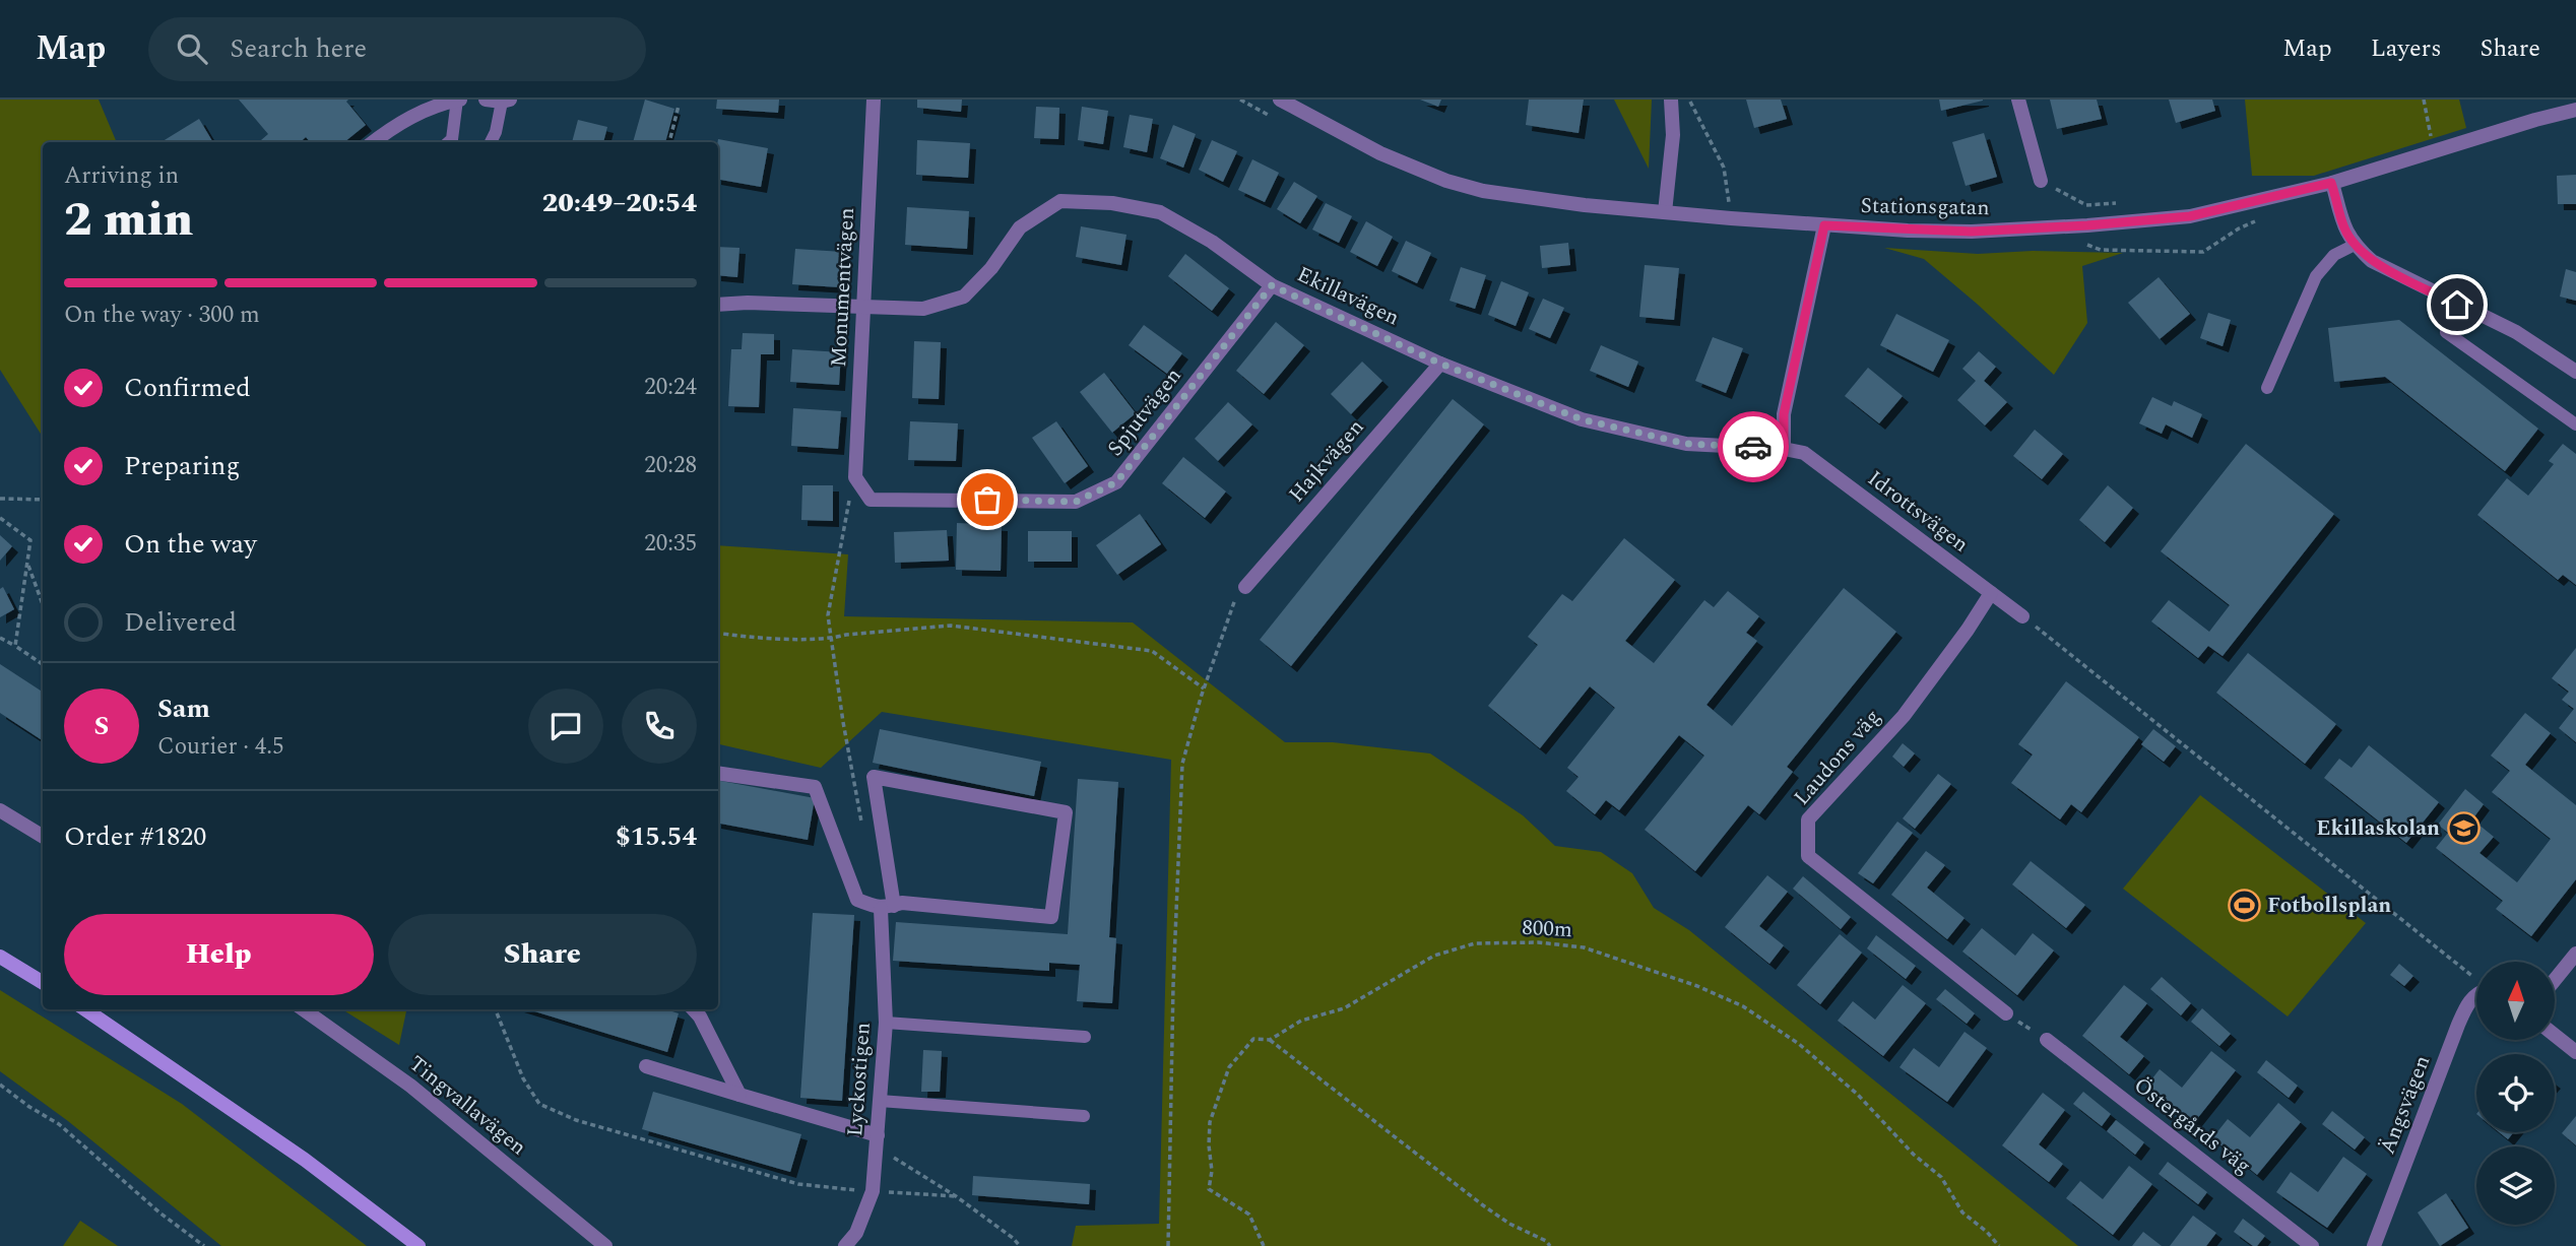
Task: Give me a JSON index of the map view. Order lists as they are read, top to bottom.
{
  "streets": {
    "street": [
      "Stationsgatan",
      "Monumentvägen",
      "Ekillavägen",
      "Spjutvägen",
      "Hajkvägen",
      "Idrottsvägen",
      "Laudons väg",
      "Lyckostigen",
      "Ängsvägen",
      "Tingvallavägen",
      "Östergårds väg"
    ],
    "path": ["800m"]
  },
  "crossings": [
    ["Monumentvägen", "Ekillavägen"],
    ["Monumentvägen", "Spjutvägen"],
    ["Ekillavägen", "Spjutvägen"],
    ["Ekillavägen", "Hajkvägen"],
    ["Ekillavägen", "Idrottsvägen"],
    ["Idrottsvägen", "Laudons väg"]
  ],
  "places": {
    "school or university": ["Ekillaskolan"],
    "sports": ["Fotbollsplan"]
  },
  "north": "top",
  "page": {
    "header": "Map",
    "search": "Search here",
    "nav": ["Map", "Layers", "Share"],
    "heading": ["2 min", "Arriving in", "20:49–20:54"],
    "panel": [
      "Sam",
      "Courier · 4.5",
      "Order #1820",
      "$15.54"
    ],
    "bar": "On the way · 300 m",
    "list": [
      ["Confirmed", "20:24"],
      ["Preparing", "20:28"],
      ["On the way", "20:35"],
      "Delivered"
    ],
    "round": "S",
    "buttons": ["Help", "Share"]
  }
}
